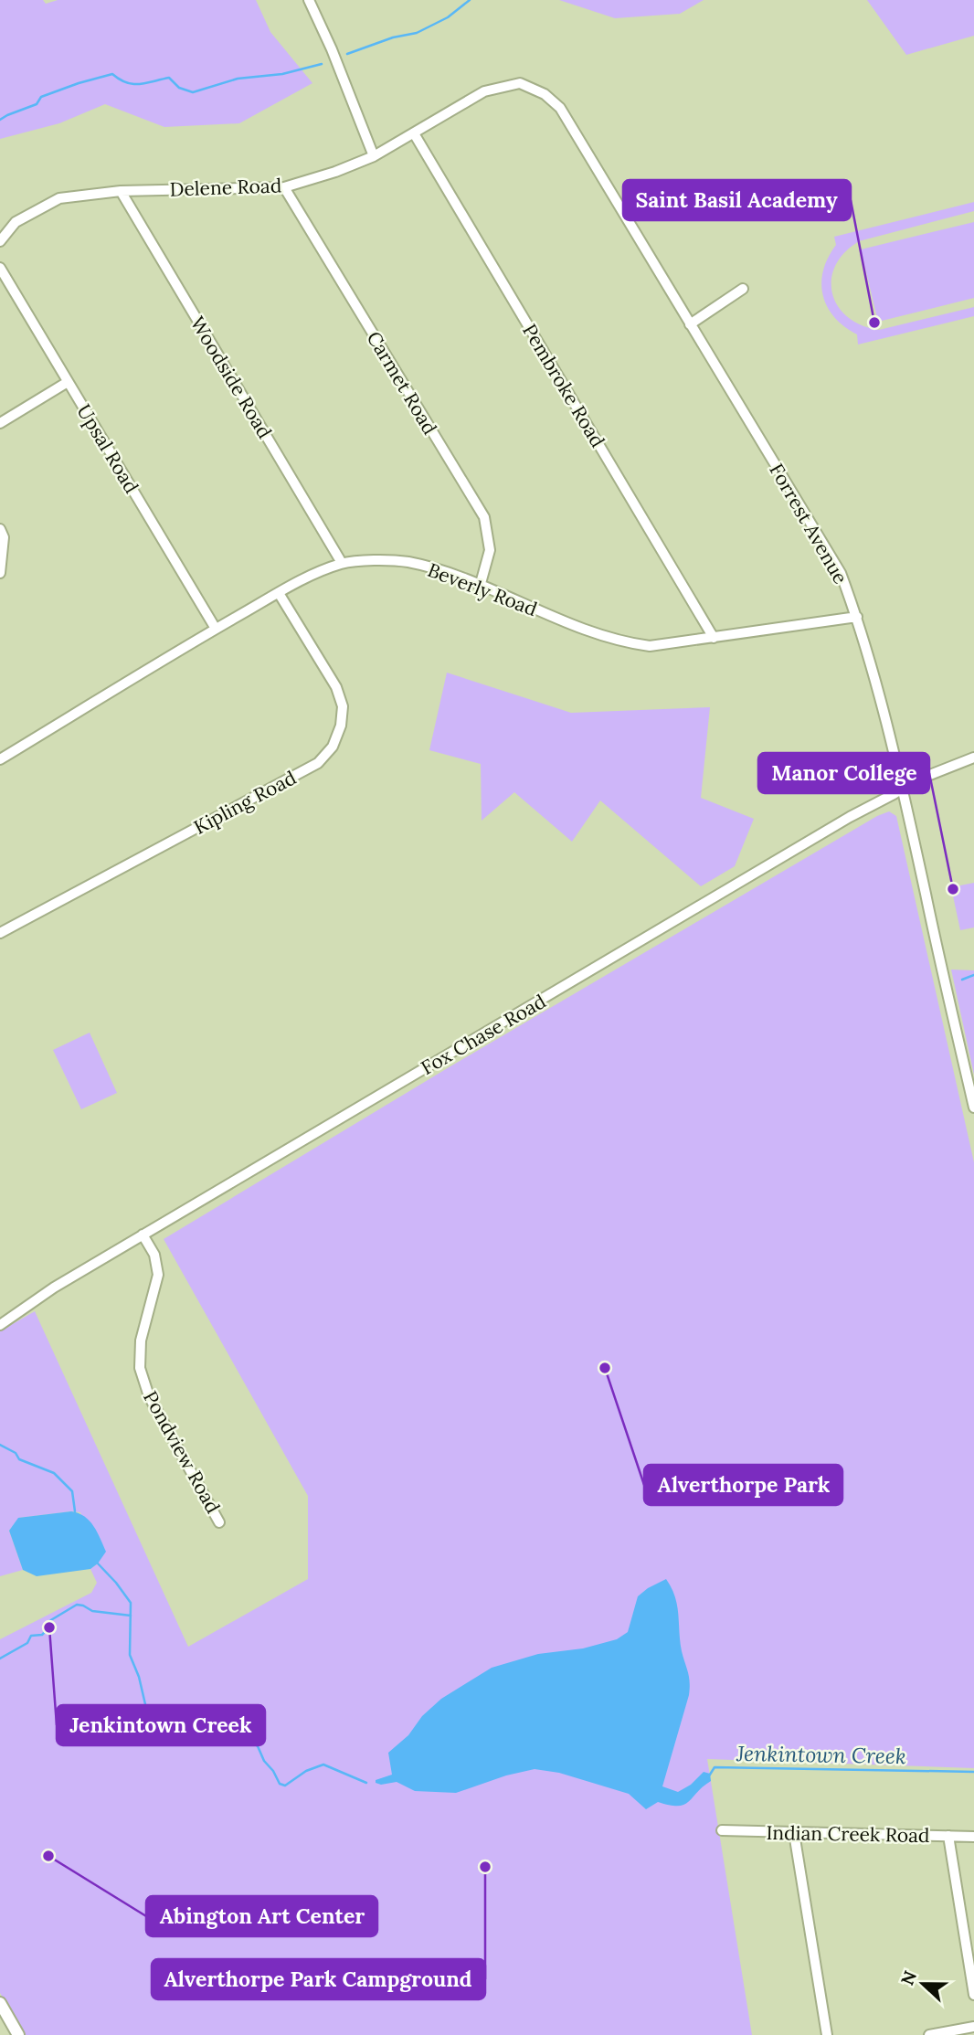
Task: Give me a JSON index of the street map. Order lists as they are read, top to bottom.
{
  "streets": {
    "street": [
      "Delene Road",
      "Woodside Road",
      "Carmet Road",
      "Pembroke Road",
      "Upsal Road",
      "Forrest Avenue",
      "Beverly Road",
      "Kipling Road",
      "Fox Chase Road",
      "Pondview Road",
      "Indian Creek Road"
    ]
  },
  "crossings": [
    ["Delene Road", "Woodside Road"],
    ["Delene Road", "Carmet Road"],
    ["Delene Road", "Pembroke Road"],
    ["Delene Road", "Forrest Avenue"],
    ["Woodside Road", "Beverly Road"],
    ["Carmet Road", "Beverly Road"],
    ["Pembroke Road", "Beverly Road"],
    ["Upsal Road", "Beverly Road"],
    ["Forrest Avenue", "Beverly Road"],
    ["Forrest Avenue", "Fox Chase Road"],
    ["Beverly Road", "Kipling Road"],
    ["Fox Chase Road", "Pondview Road"]
  ],
  "water": ["Jenkintown Creek"],
  "places": [
    "Saint Basil Academy",
    "Manor College",
    "Alverthorpe Park",
    "Jenkintown Creek",
    "Abington Art Center",
    "Alverthorpe Park Campground"
  ],
  "north": "left"
}
